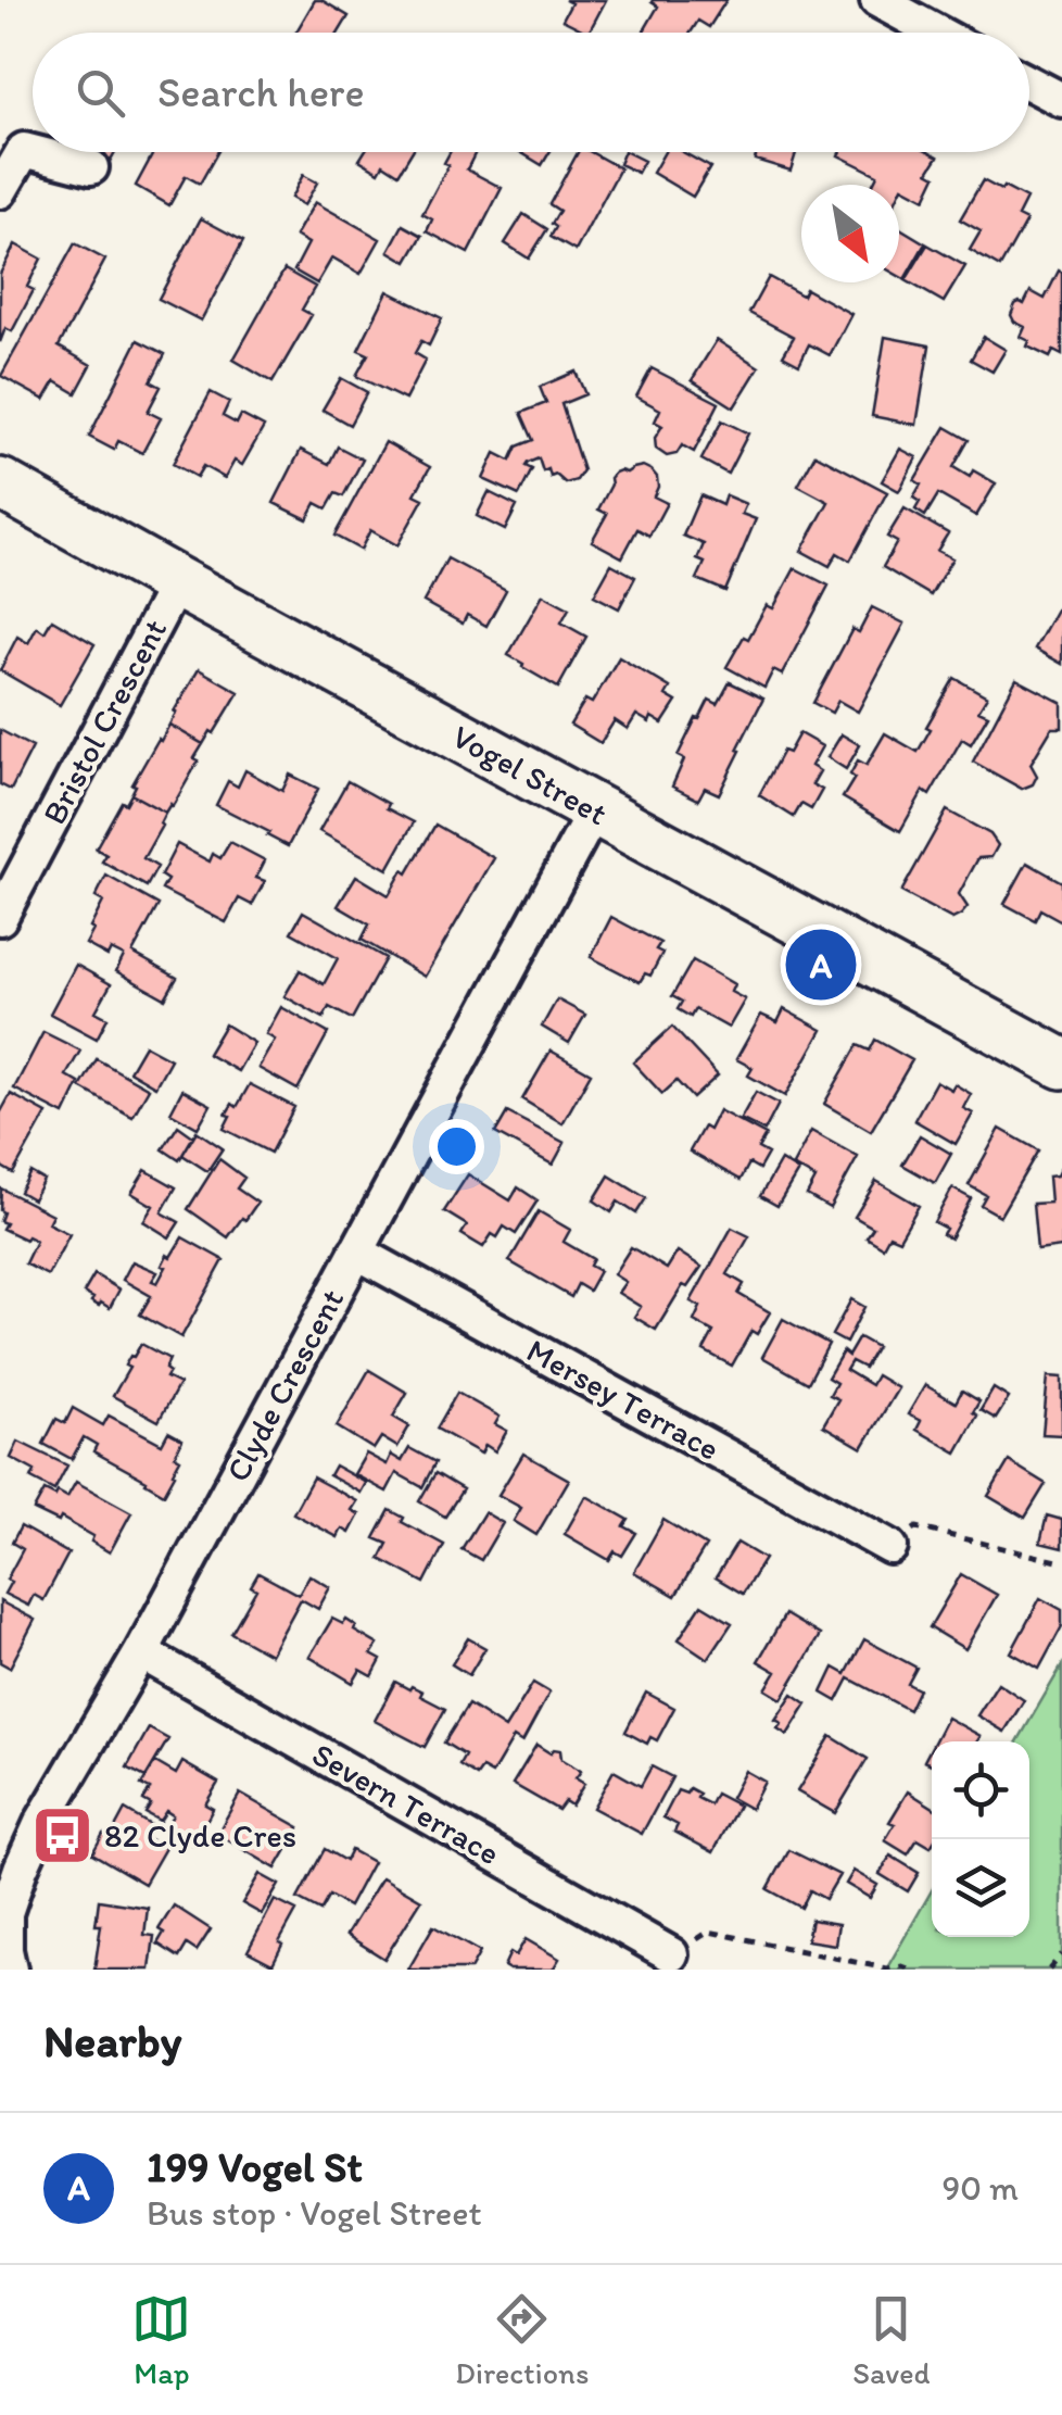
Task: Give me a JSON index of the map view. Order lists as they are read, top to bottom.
{
  "streets": {
    "main road": ["Vogel Street"],
    "street": [
      "Bristol Crescent",
      "Clyde Crescent",
      "Mersey Terrace",
      "Severn Terrace"
    ]
  },
  "crossings": [
    ["Bristol Crescent", "Vogel Street"],
    ["Vogel Street", "Clyde Crescent"],
    ["Clyde Crescent", "Mersey Terrace"],
    ["Clyde Crescent", "Severn Terrace"]
  ],
  "places": {
    "bus stop": ["82 Clyde Cres"]
  },
  "north": "bottom right",
  "page": {
    "search": "Search here",
    "pins": "A",
    "heading": "Nearby",
    "list": [
      {
        "mark": "A",
        "name": "199 Vogel St",
        "note": "Bus stop · Vogel Street",
        "value": "90 m"
      }
    ],
    "nav": ["Map", "Directions", "Saved"]
  }
}
